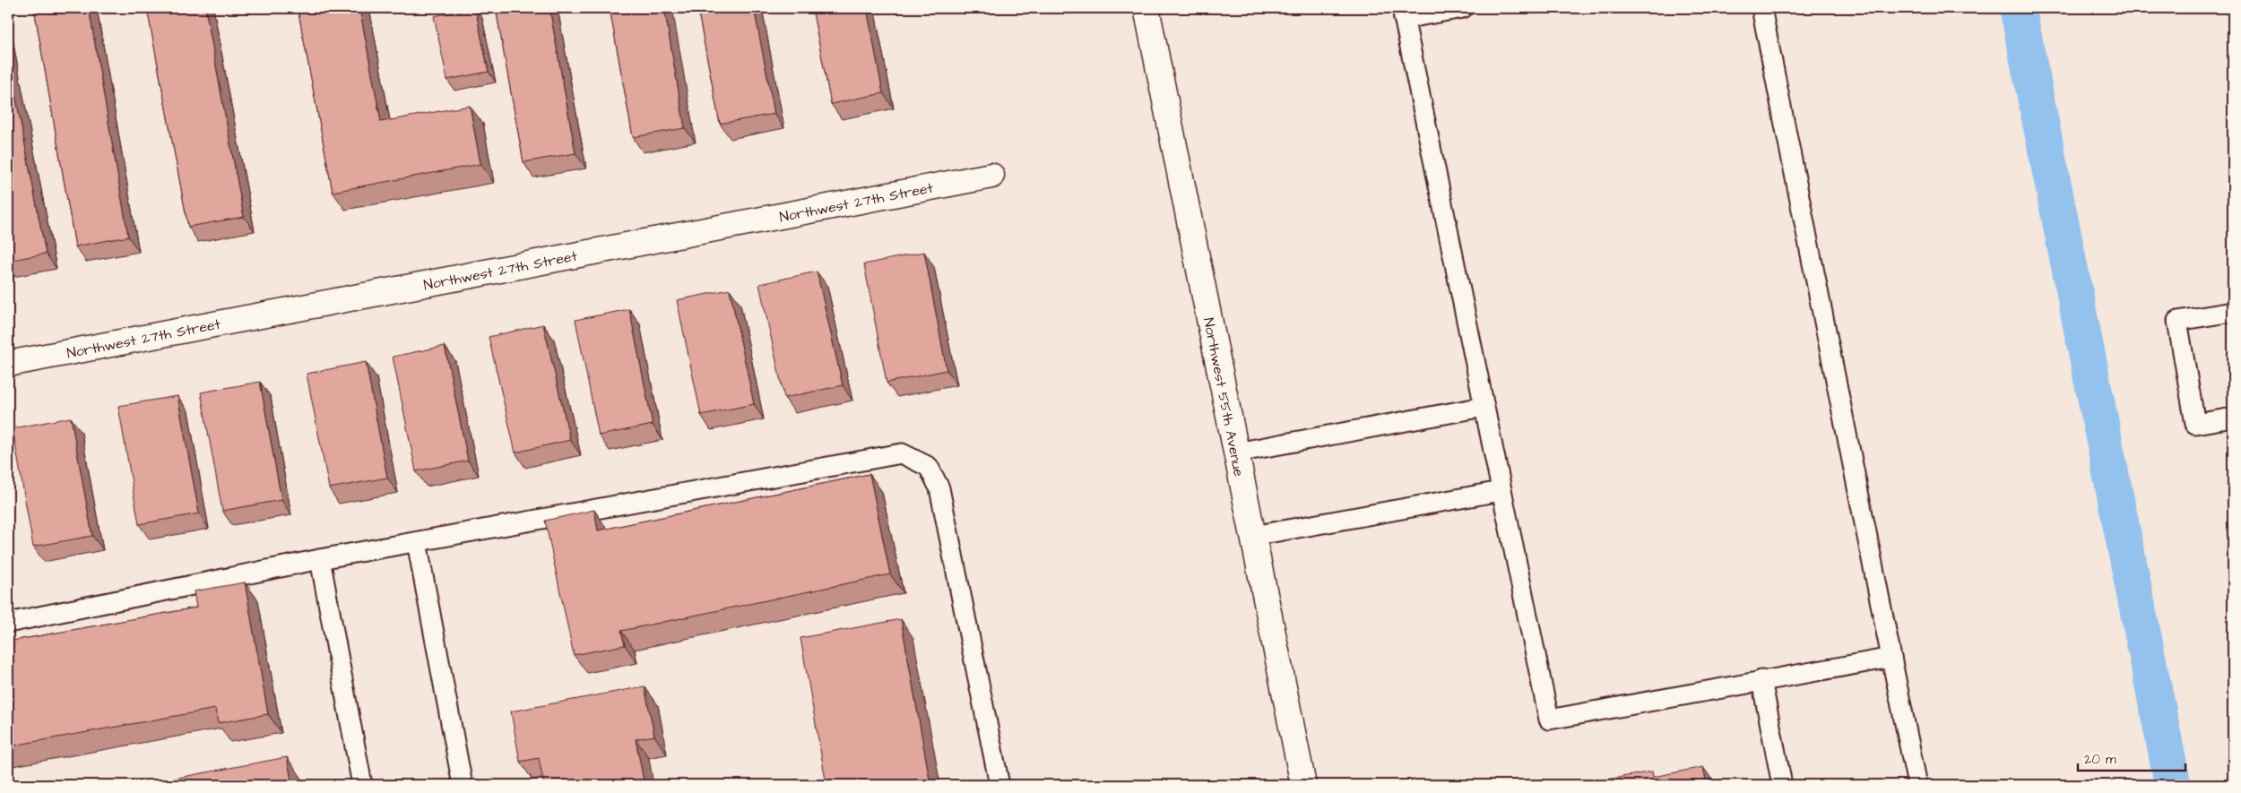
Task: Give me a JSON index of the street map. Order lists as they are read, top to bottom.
{
  "streets": {
    "street": ["Northwest 27th Street", "Northwest 55th Avenue"]
  },
  "scale_bar": "20 m"
}
